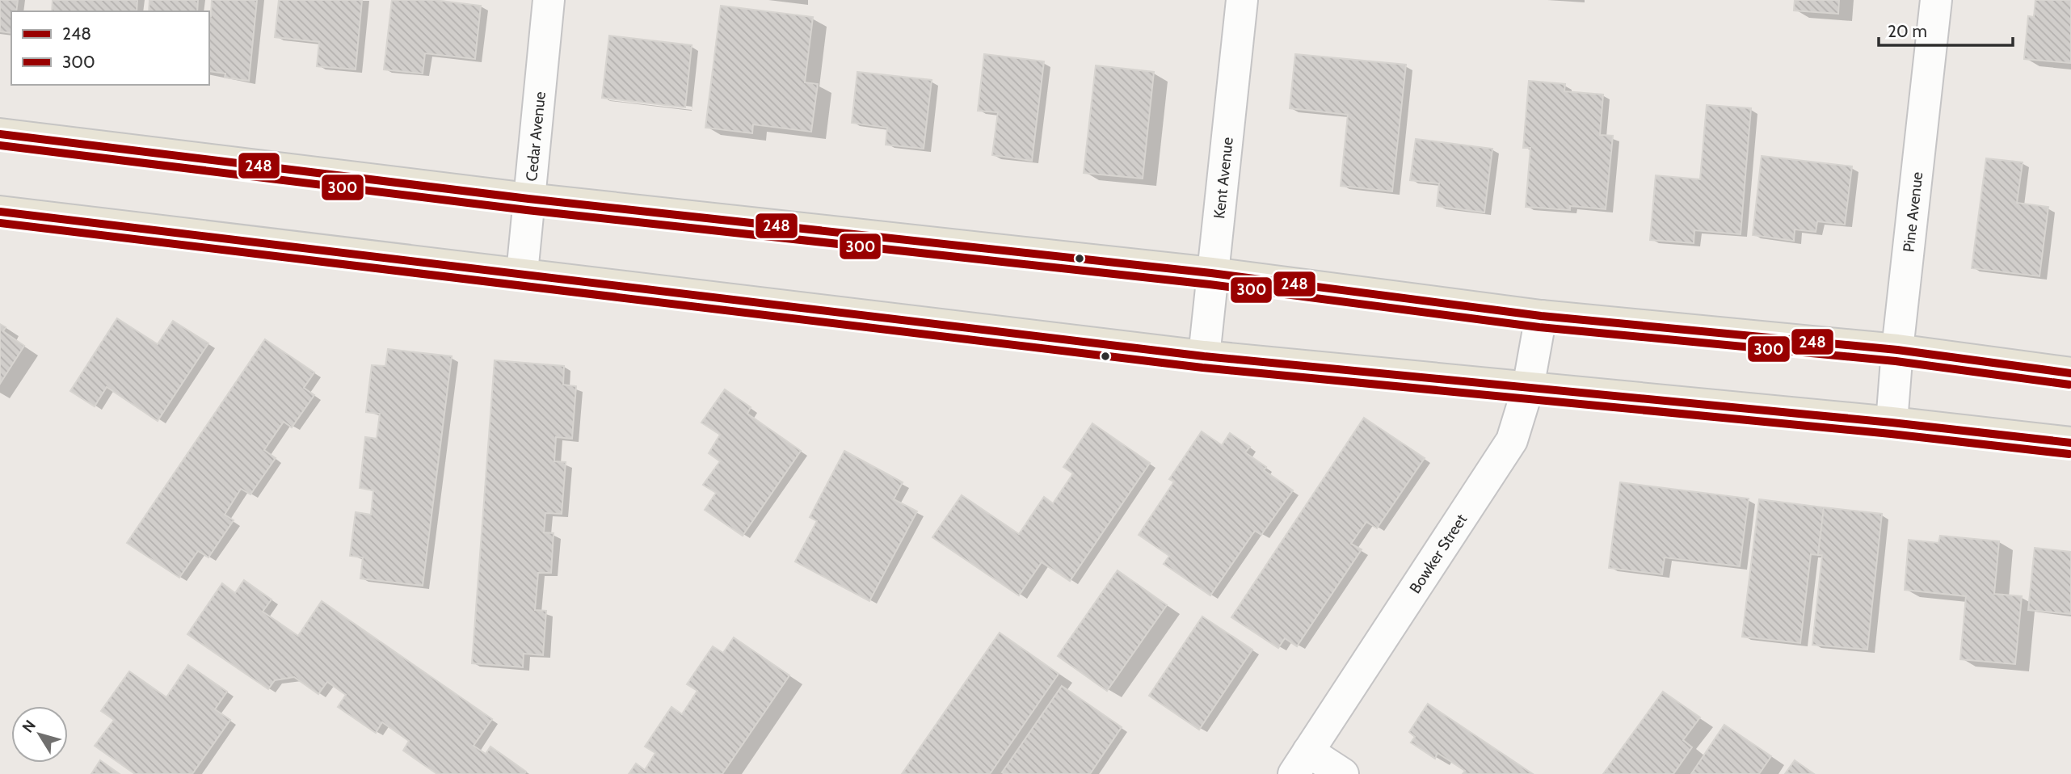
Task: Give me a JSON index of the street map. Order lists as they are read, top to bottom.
{
  "streets": {
    "street": [
      "Cedar Avenue",
      "Kent Avenue",
      "Pine Avenue",
      "Bowker Street"
    ]
  },
  "lines": ["transit line 248", "transit line 300"],
  "legend": ["248", "300"],
  "scale_bar": "20 m",
  "north": "top left"
}
